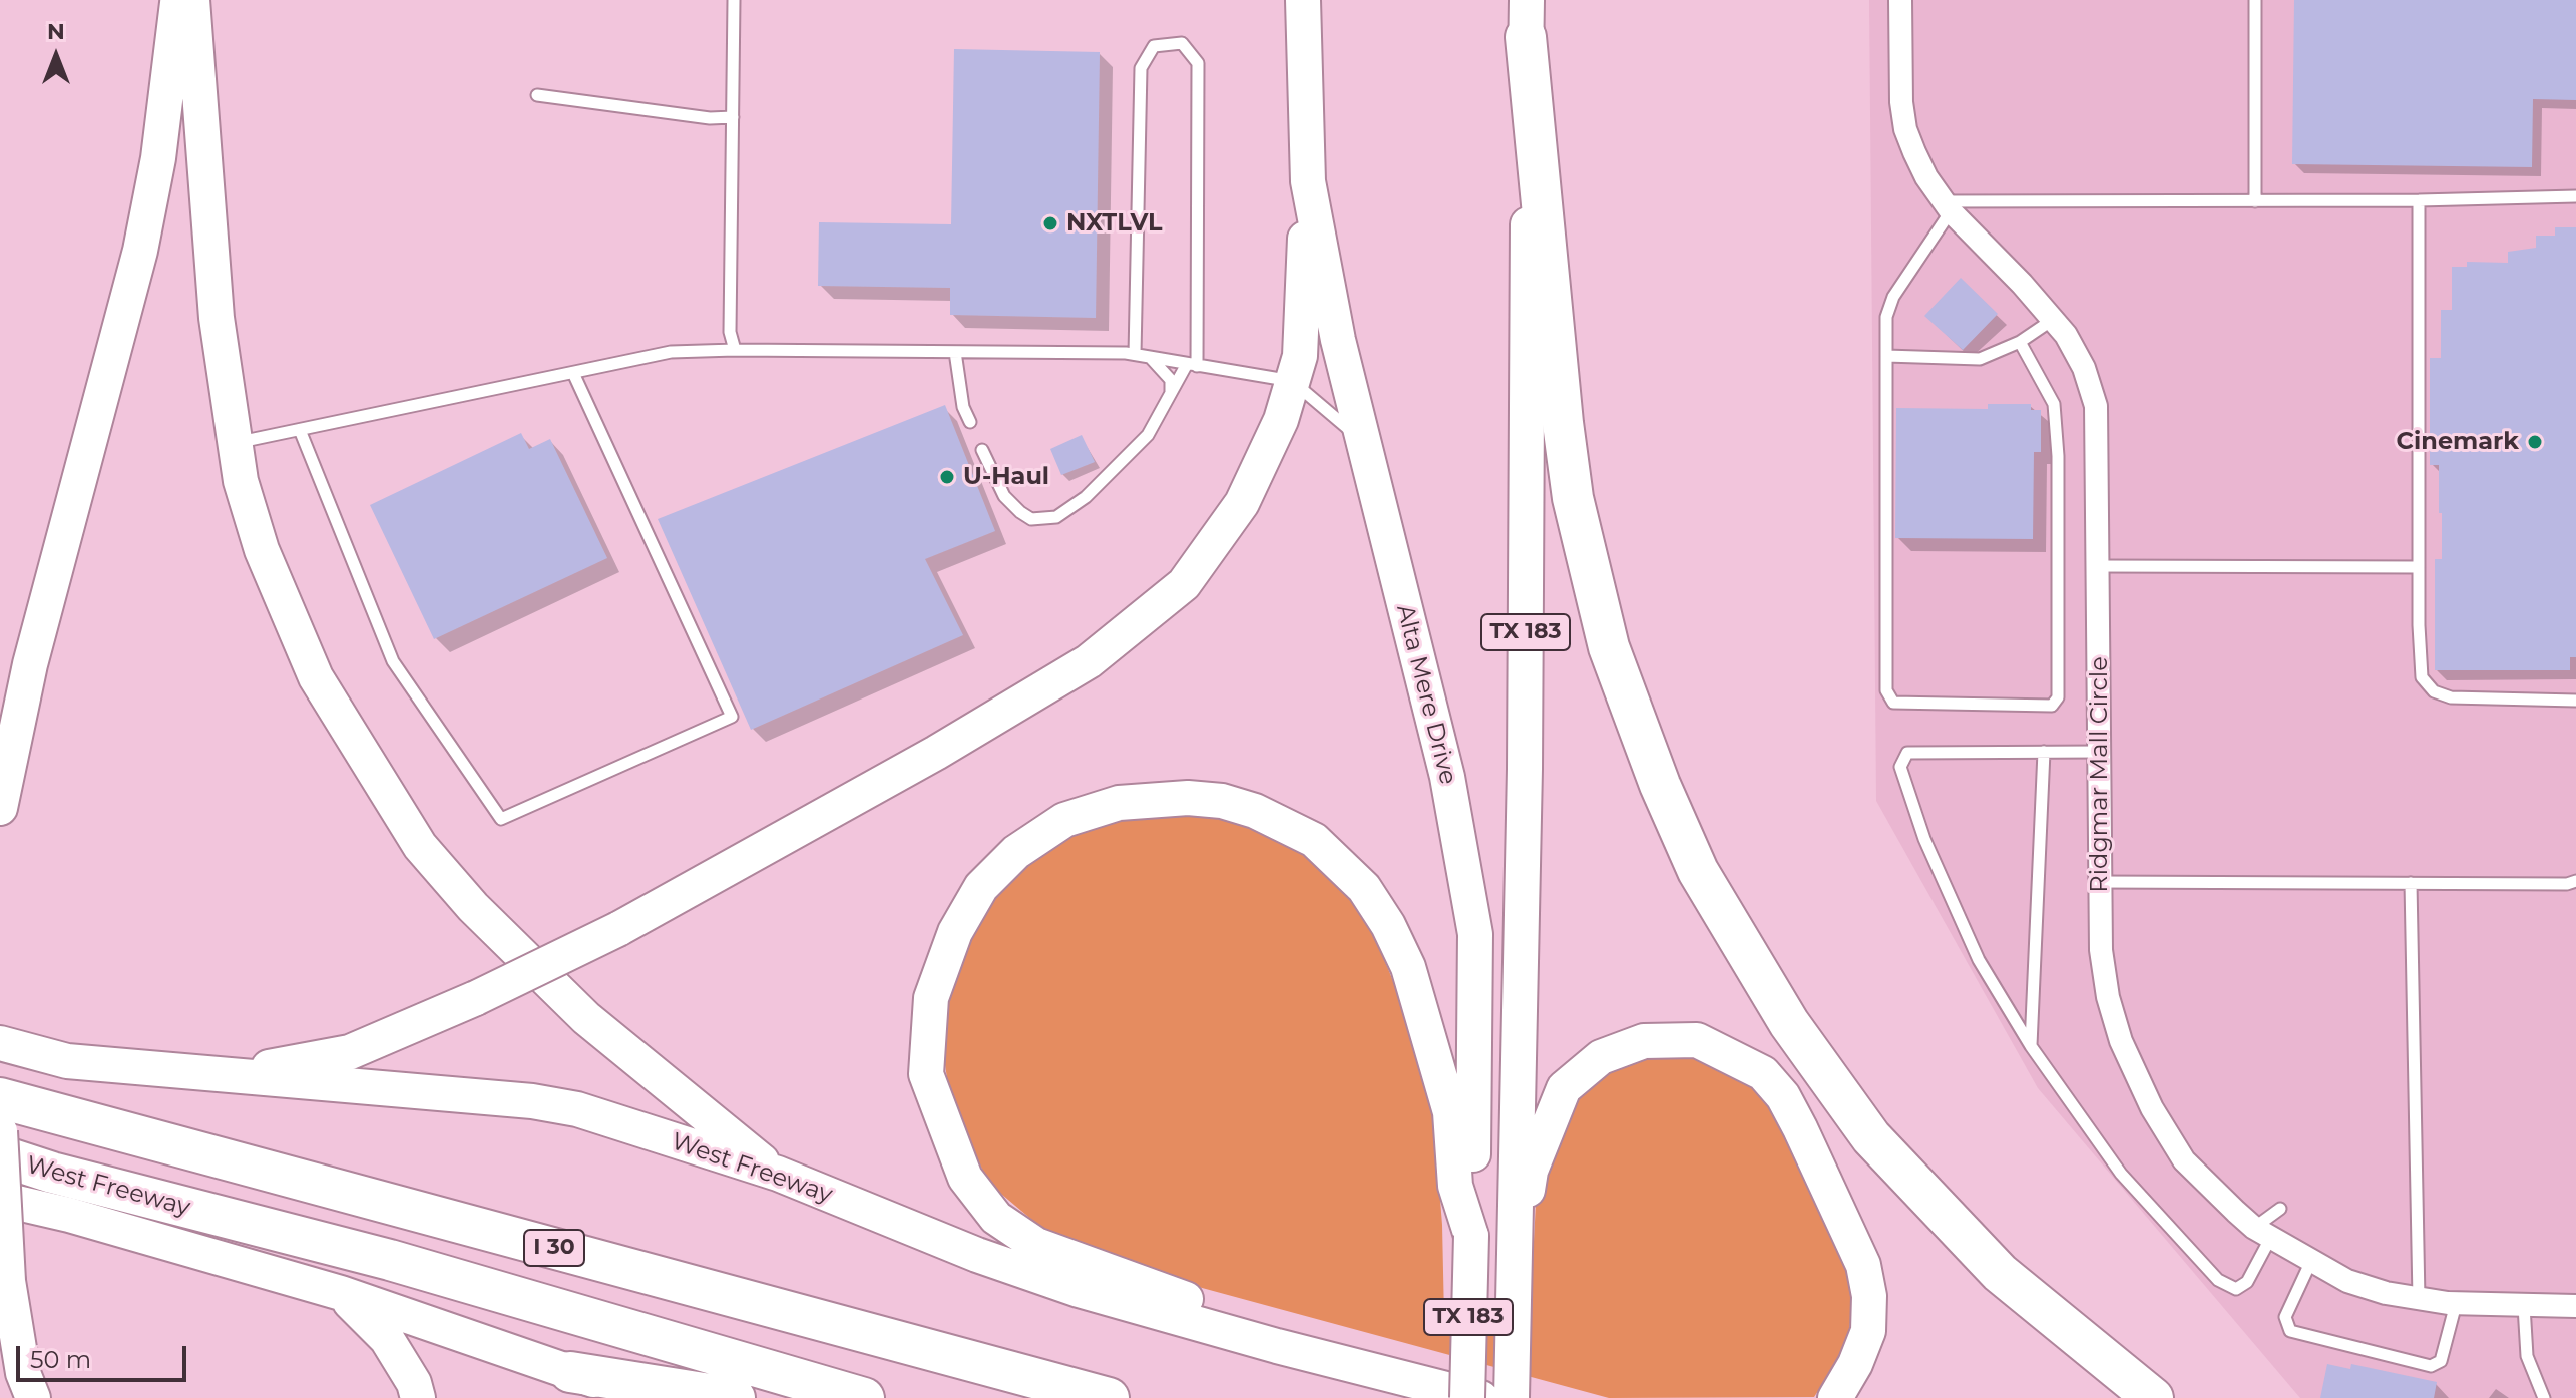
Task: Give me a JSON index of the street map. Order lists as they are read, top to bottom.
{
  "streets": {
    "highway": ["West Freeway", "I 30"],
    "main road": ["TX 183", "Alta Mere Drive"],
    "street": ["Ridgmar Mall Circle"]
  },
  "places": ["NXTLVL", "Cinemark", "U-Haul"],
  "scale_bar": "50 m",
  "north": "top"
}
